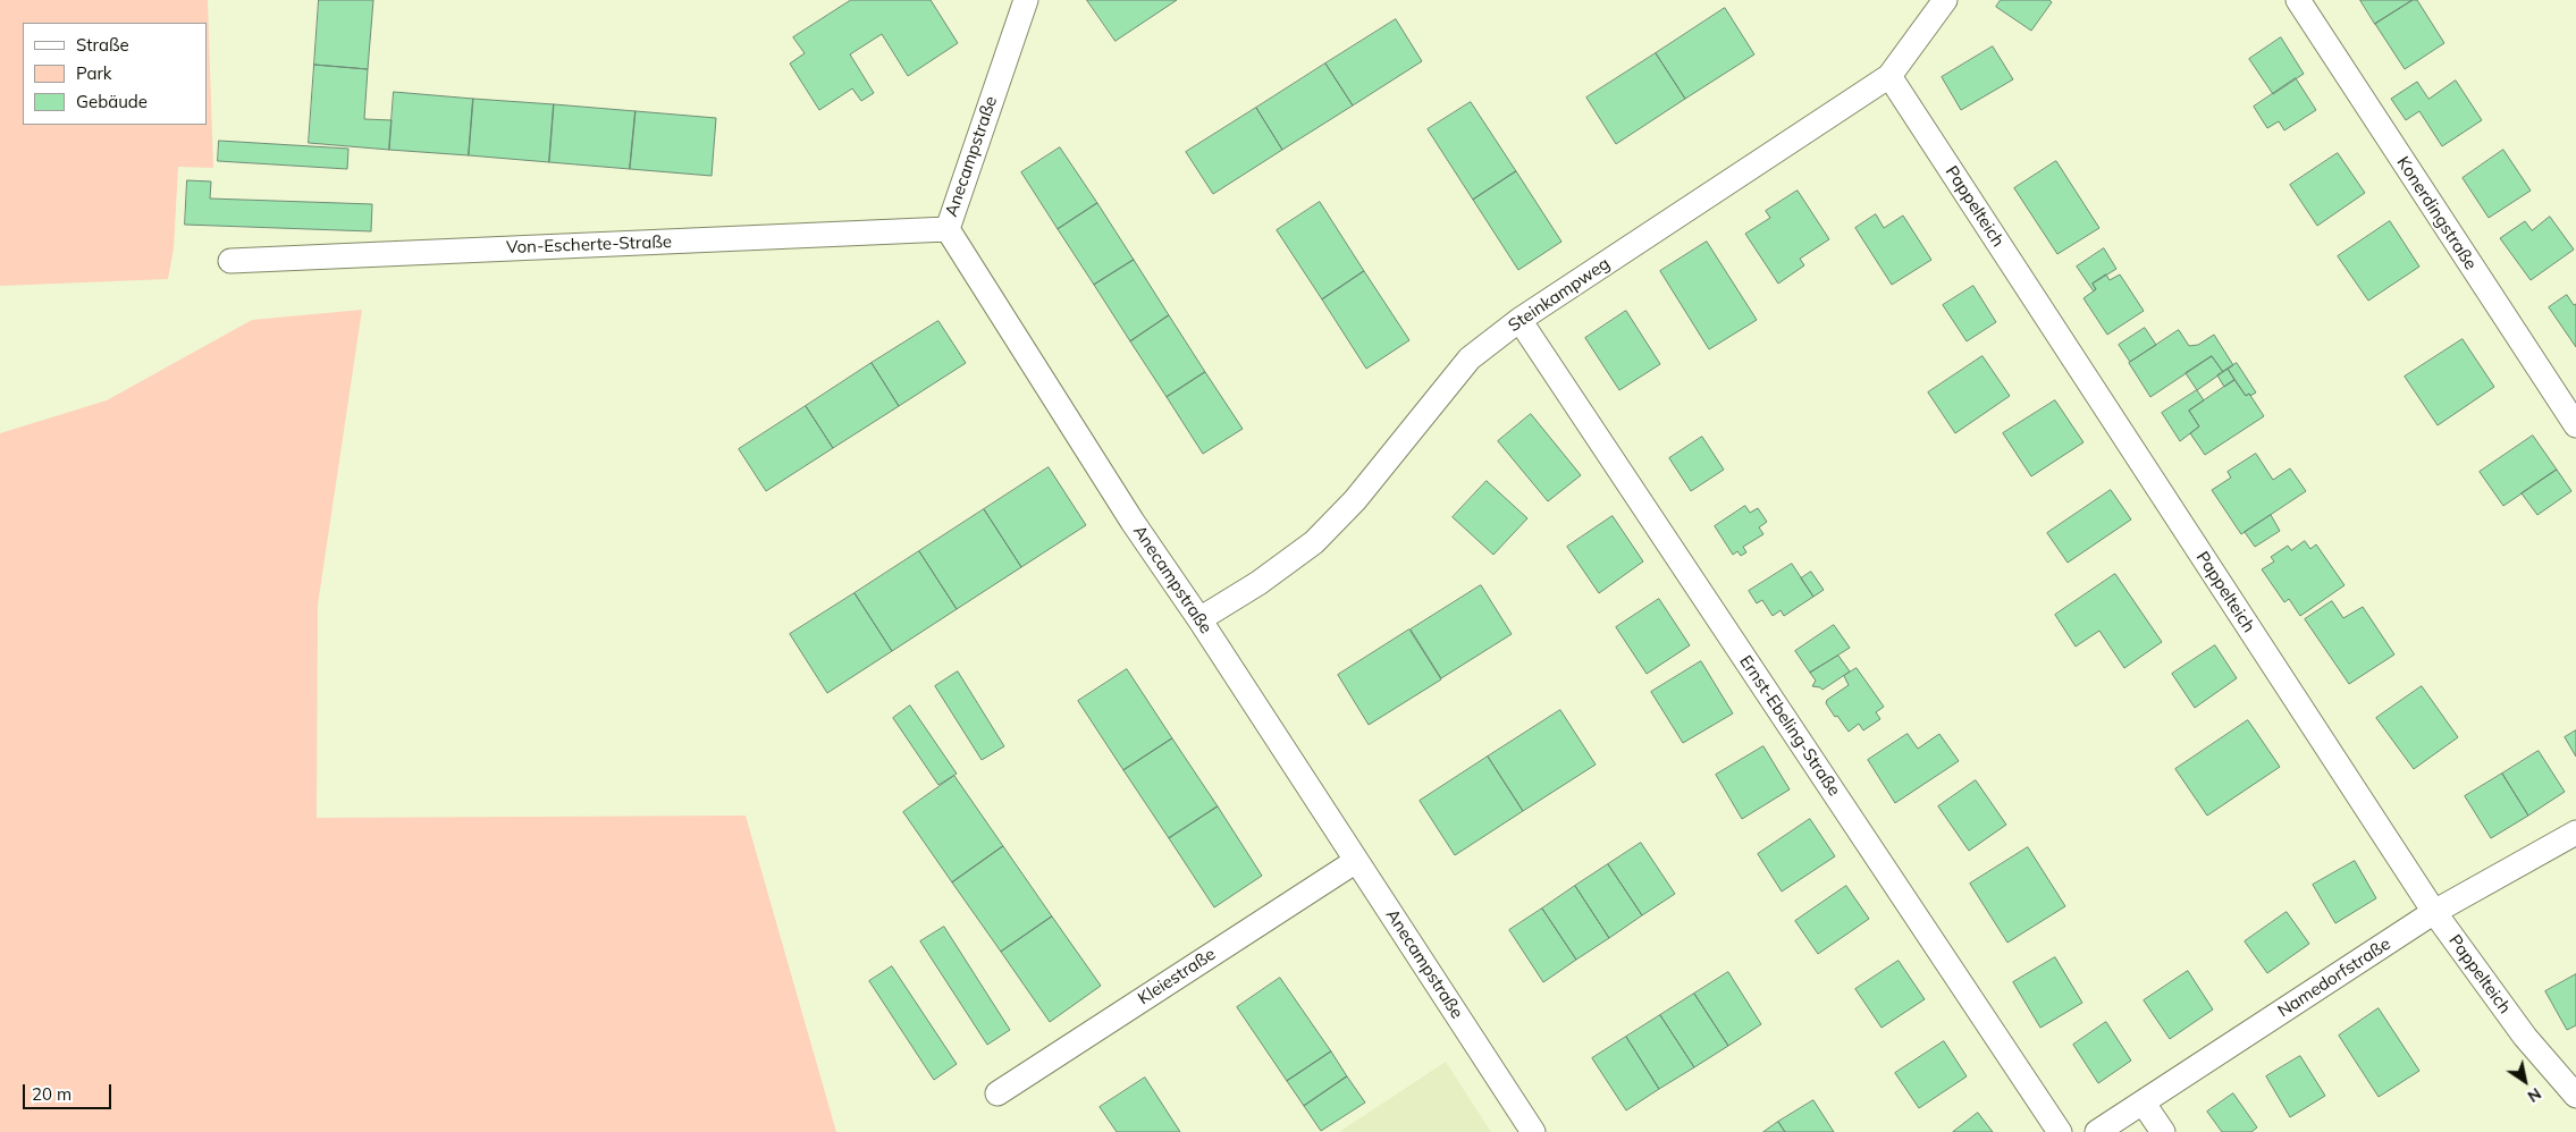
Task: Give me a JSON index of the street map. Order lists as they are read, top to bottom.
{
  "streets": {
    "street": [
      "Anecampstraße",
      "Pappelteich",
      "Konerdingstraße",
      "Von-Escherte-Straße",
      "Steinkampweg",
      "Ernst-Ebeling-Straße",
      "Kleiestraße",
      "Namedorfstraße"
    ]
  },
  "crossings": [
    ["Anecampstraße", "Von-Escherte-Straße"],
    ["Anecampstraße", "Steinkampweg"],
    ["Anecampstraße", "Kleiestraße"],
    ["Pappelteich", "Steinkampweg"],
    ["Pappelteich", "Namedorfstraße"],
    ["Steinkampweg", "Ernst-Ebeling-Straße"]
  ],
  "legend": ["Straße", "Park", "Gebäude"],
  "scale_bar": "20 m",
  "north": "bottom right"
}
